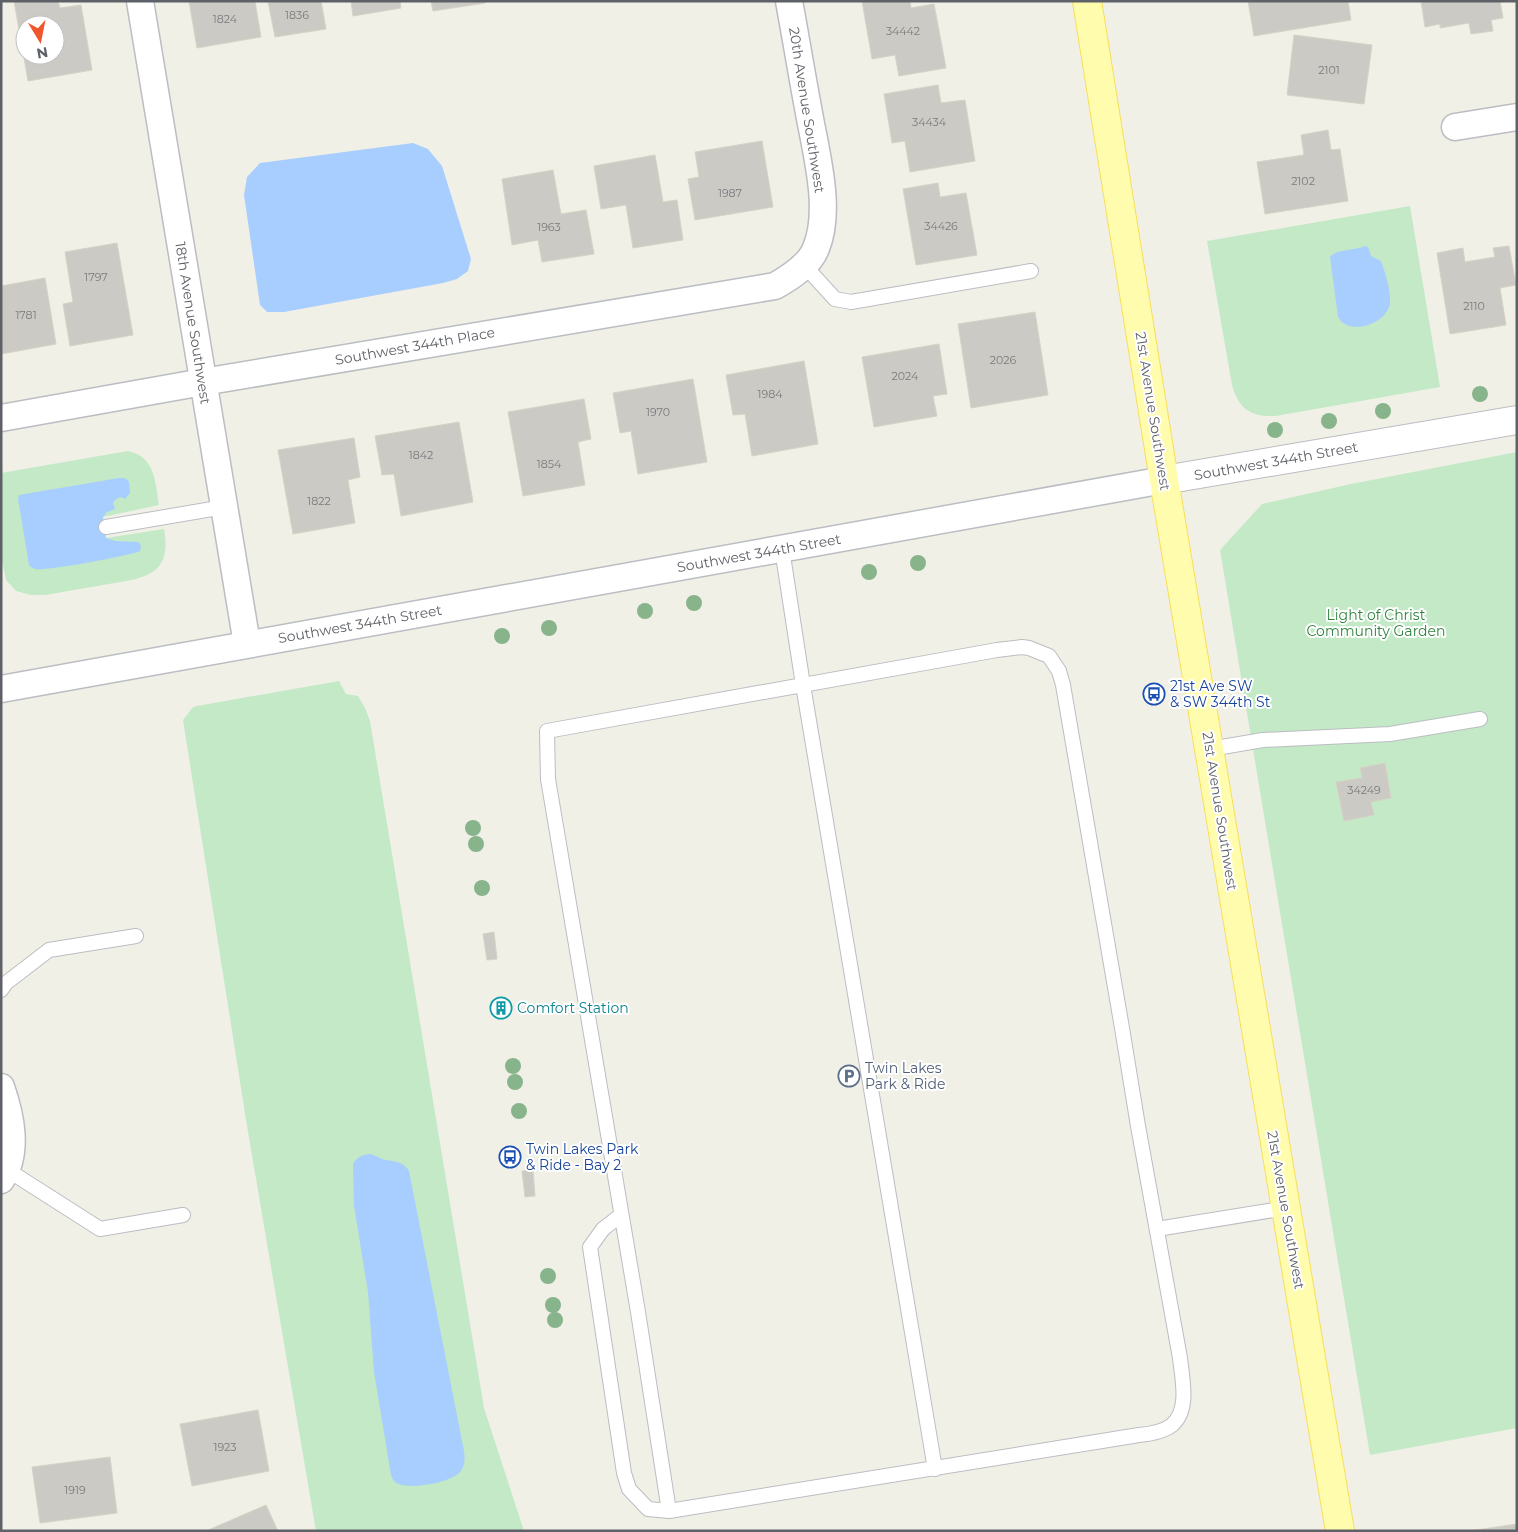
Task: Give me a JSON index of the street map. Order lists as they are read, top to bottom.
{
  "streets": {
    "main road": ["21st Avenue Southwest"],
    "street": [
      "20th Avenue Southwest",
      "18th Avenue Southwest",
      "Southwest 344th Place",
      "Southwest 344th Street"
    ]
  },
  "crossings": [
    ["20th Avenue Southwest", "Southwest 344th Place"],
    ["18th Avenue Southwest", "Southwest 344th Place"],
    ["18th Avenue Southwest", "Southwest 344th Street"],
    ["21st Avenue Southwest", "Southwest 344th Street"]
  ],
  "parks": ["Light of Christ Community Garden"],
  "places": {
    "bus stop": ["21st Ave SW & SW 344th St", "Twin Lakes Park & Ride - Bay 2"],
    "building": ["Comfort Station"],
    "parking": ["Twin Lakes Park & Ride"]
  },
  "house_numbers": [
    "1836",
    "1824",
    "34442",
    "2101",
    "34434",
    "2102",
    "1987",
    "34426",
    "1963",
    "1797",
    "2110",
    "1781",
    "2026",
    "2024",
    "1984",
    "1970",
    "1842",
    "1854",
    "1822",
    "34249",
    "1923",
    "1919"
  ],
  "north": "bottom"
}
